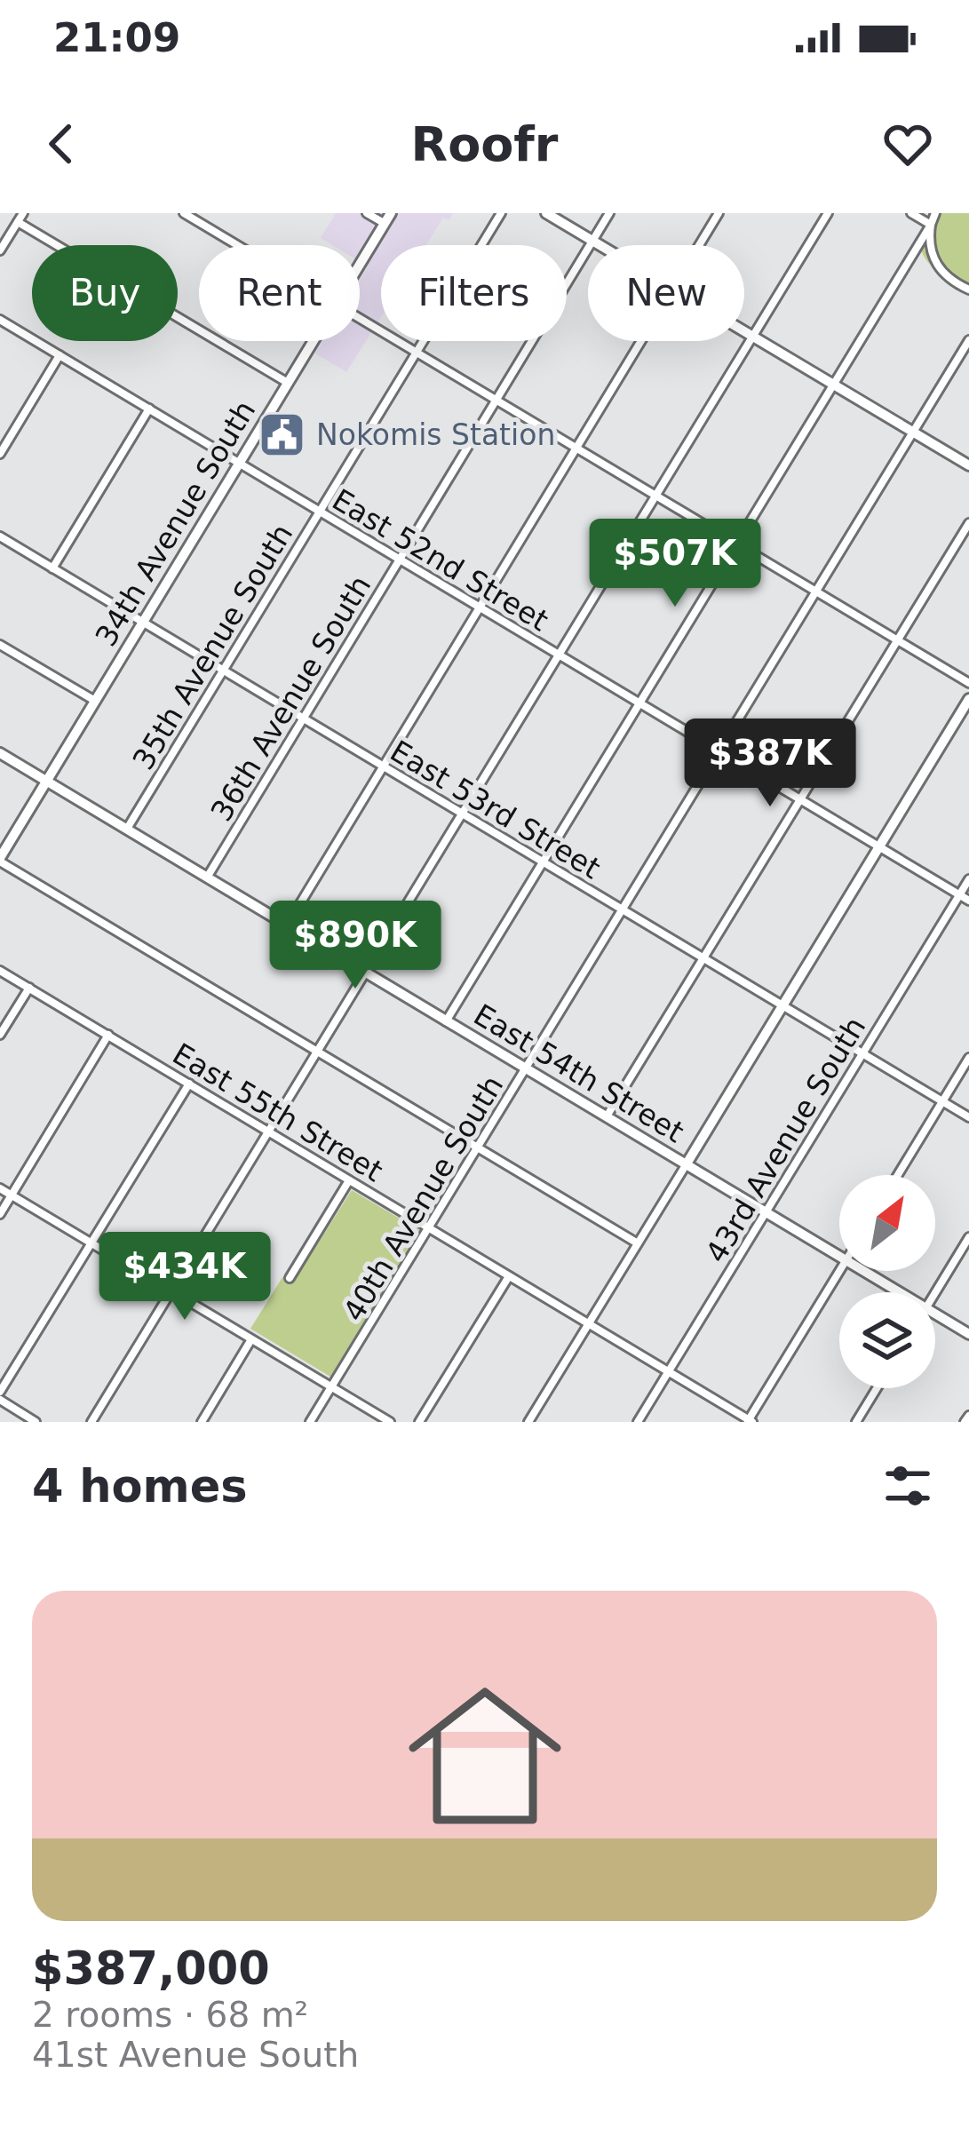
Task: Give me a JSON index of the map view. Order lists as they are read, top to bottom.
{
  "streets": {
    "street": [
      "34th Avenue South",
      "East 52nd Street",
      "35th Avenue South",
      "36th Avenue South",
      "East 53rd Street",
      "East 54th Street",
      "East 55th Street",
      "43rd Avenue South",
      "40th Avenue South"
    ]
  },
  "crossings": [
    ["34th Avenue South", "East 52nd Street"],
    ["34th Avenue South", "East 53rd Street"],
    ["34th Avenue South", "East 54th Street"],
    ["East 52nd Street", "35th Avenue South"],
    ["East 52nd Street", "36th Avenue South"],
    ["East 52nd Street", "43rd Avenue South"],
    ["East 52nd Street", "40th Avenue South"],
    ["35th Avenue South", "East 53rd Street"],
    ["35th Avenue South", "East 54th Street"],
    ["36th Avenue South", "East 53rd Street"],
    ["36th Avenue South", "East 54th Street"],
    ["East 53rd Street", "43rd Avenue South"],
    ["East 53rd Street", "40th Avenue South"],
    ["East 54th Street", "43rd Avenue South"],
    ["East 54th Street", "40th Avenue South"],
    ["East 55th Street", "43rd Avenue South"],
    ["East 55th Street", "40th Avenue South"]
  ],
  "places": {
    "public building": ["Nokomis Station"]
  },
  "north": "top right",
  "page": {
    "status": "21:09",
    "header": "Roofr",
    "chip": [
      "Buy",
      "Rent",
      "Filters",
      "New"
    ],
    "price": [
      "$507K",
      "$387K",
      "$890K",
      "$434K"
    ],
    "heading": "4 homes",
    "list": [
      {
        "name": "$387,000",
        "note": "2 rooms · 68 m² · 41st Avenue South"
      }
    ]
  }
}
